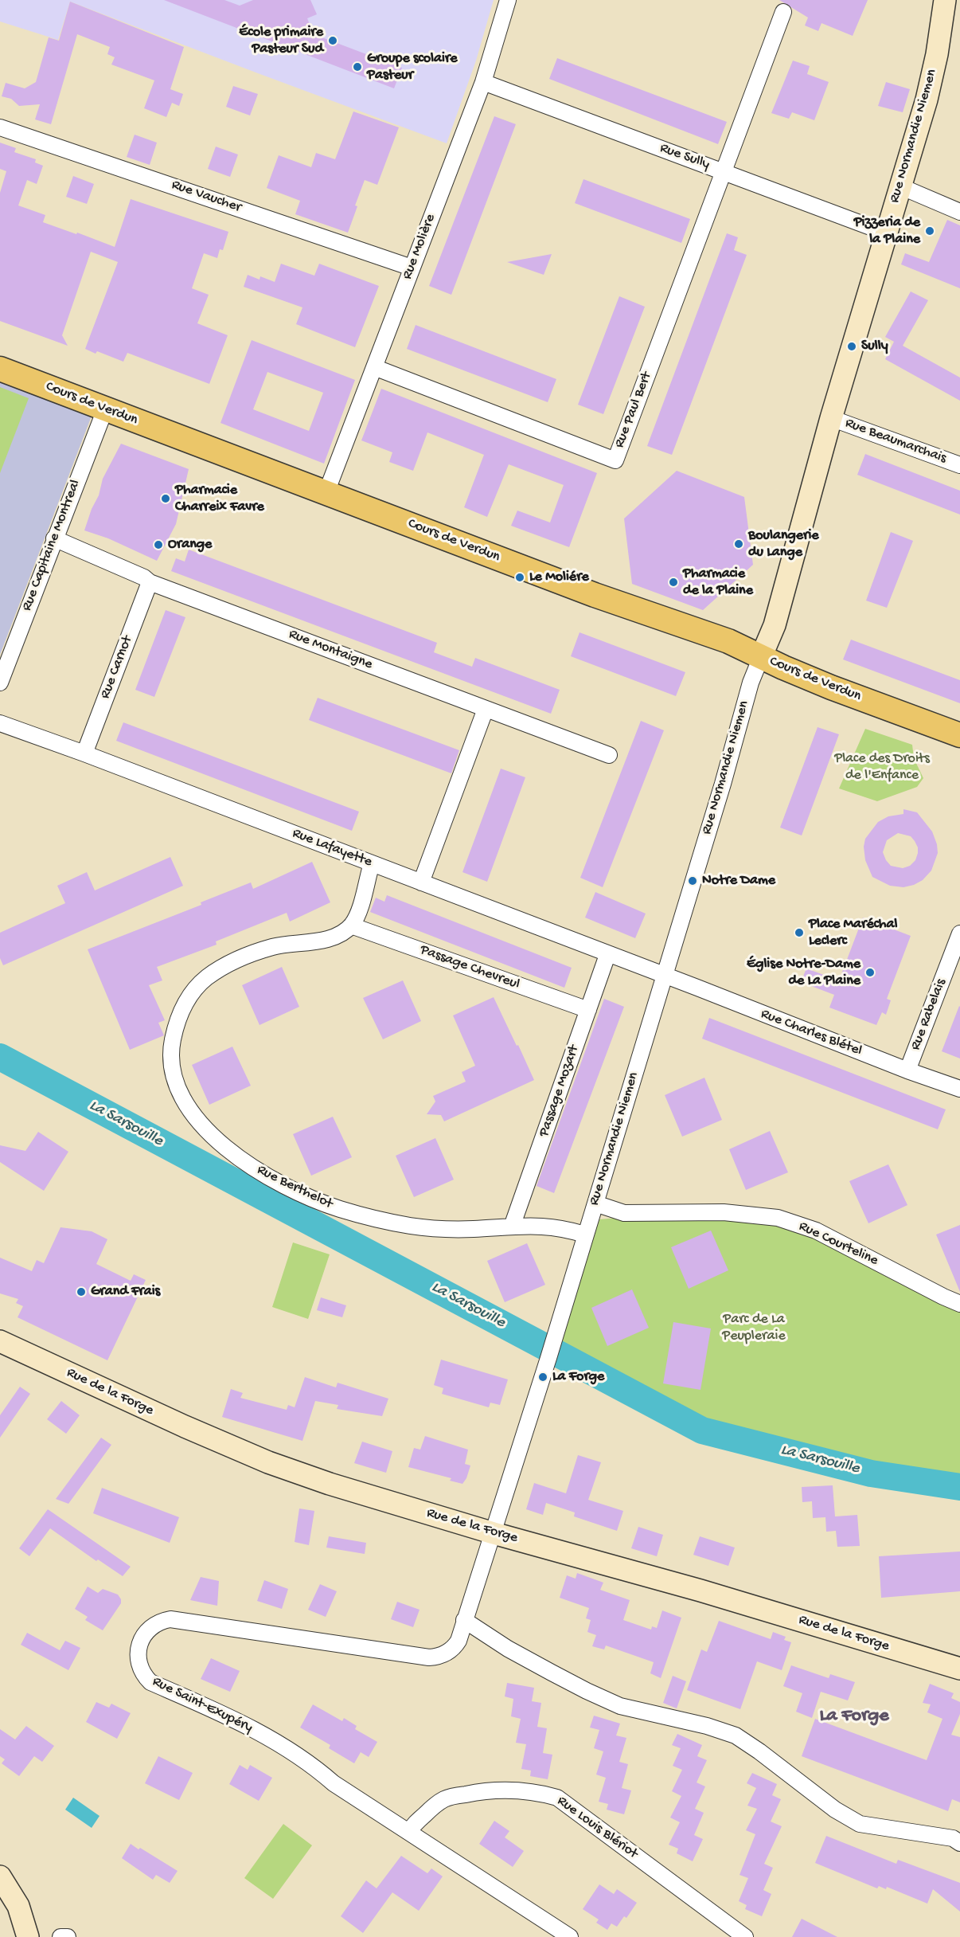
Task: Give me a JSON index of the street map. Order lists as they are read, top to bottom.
{
  "streets": {
    "main road": ["Rue Normandie Niemen", "Cours de Verdun", "Rue de la Forge"],
    "street": [
      "Rue Sully",
      "Rue Vaucher",
      "Rue Molière",
      "Rue Paul Bert",
      "Rue Beaumarchais",
      "Rue Capitaine Montreal",
      "Rue Montaigne",
      "Rue Carnot",
      "Rue Lafayette",
      "Passage Chevreul",
      "Rue Rabelais",
      "Rue Charles Blétel",
      "Passage Mozart",
      "Rue Berthelot",
      "Rue Courteline",
      "Rue Saint-Exupéry",
      "Rue Louis Blériot"
    ]
  },
  "crossings": [
    ["Rue Normandie Niemen", "Rue Sully"],
    ["Rue Normandie Niemen", "Cours de Verdun"],
    ["Rue Normandie Niemen", "Rue Beaumarchais"],
    ["Rue Normandie Niemen", "Rue Lafayette"],
    ["Rue Normandie Niemen", "Rue Charles Blétel"],
    ["Rue Normandie Niemen", "Rue Berthelot"],
    ["Rue Normandie Niemen", "Rue Courteline"],
    ["Rue Normandie Niemen", "Rue de la Forge"],
    ["Rue Normandie Niemen", "Rue Saint-Exupéry"],
    ["Rue Sully", "Rue Molière"],
    ["Rue Sully", "Rue Paul Bert"],
    ["Rue Vaucher", "Rue Molière"],
    ["Rue Molière", "Cours de Verdun"],
    ["Rue Molière", "Rue Paul Bert"],
    ["Cours de Verdun", "Rue Capitaine Montreal"],
    ["Rue Capitaine Montreal", "Rue Montaigne"],
    ["Rue Montaigne", "Rue Carnot"],
    ["Rue Carnot", "Rue Lafayette"],
    ["Rue Lafayette", "Rue Charles Blétel"],
    ["Rue Lafayette", "Passage Mozart"],
    ["Passage Chevreul", "Passage Mozart"],
    ["Passage Chevreul", "Rue Berthelot"],
    ["Rue Rabelais", "Rue Charles Blétel"],
    ["Passage Mozart", "Rue Berthelot"],
    ["Rue de la Forge", "Rue Saint-Exupéry"],
    ["Rue Saint-Exupéry", "Rue Louis Blériot"]
  ],
  "districts": ["La Forge"],
  "water": ["La Sarsouille"],
  "parks": ["Place des Droits de l'Enfance", "Parc de La Peupleraie"],
  "places": [
    "École primaire Pasteur Sud",
    "Groupe scolaire Pasteur",
    "Pizzeria de la Plaine",
    "Sully",
    "Pharmacie Charreix Favre",
    "Boulangerie du Lange",
    "Orange",
    "Le Moliére",
    "Pharmacie de la Plaine",
    "Notre Dame",
    "Place Maréchal Leclerc",
    "Église Notre-Dame de La Plaine",
    "Grand Frais",
    "La Forge"
  ]
}
